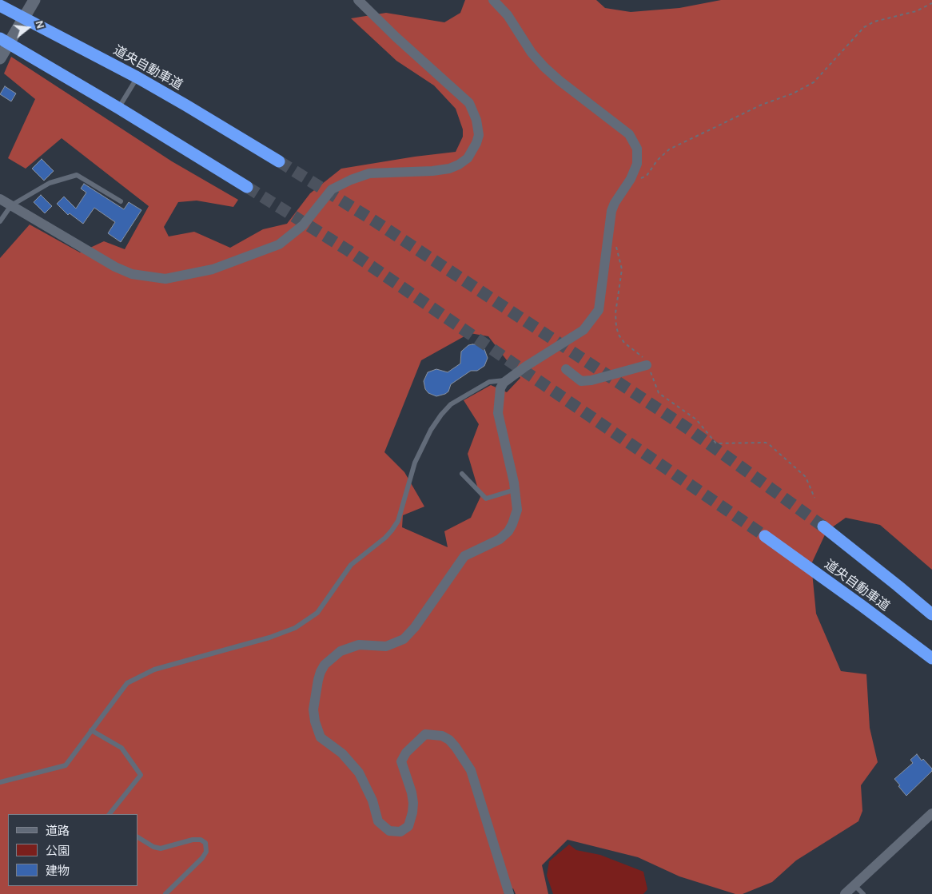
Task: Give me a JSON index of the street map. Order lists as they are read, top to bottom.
{
  "streets": {
    "highway": ["道央自動車道"]
  },
  "legend": ["道路", "公園", "建物"],
  "north": "right"
}
